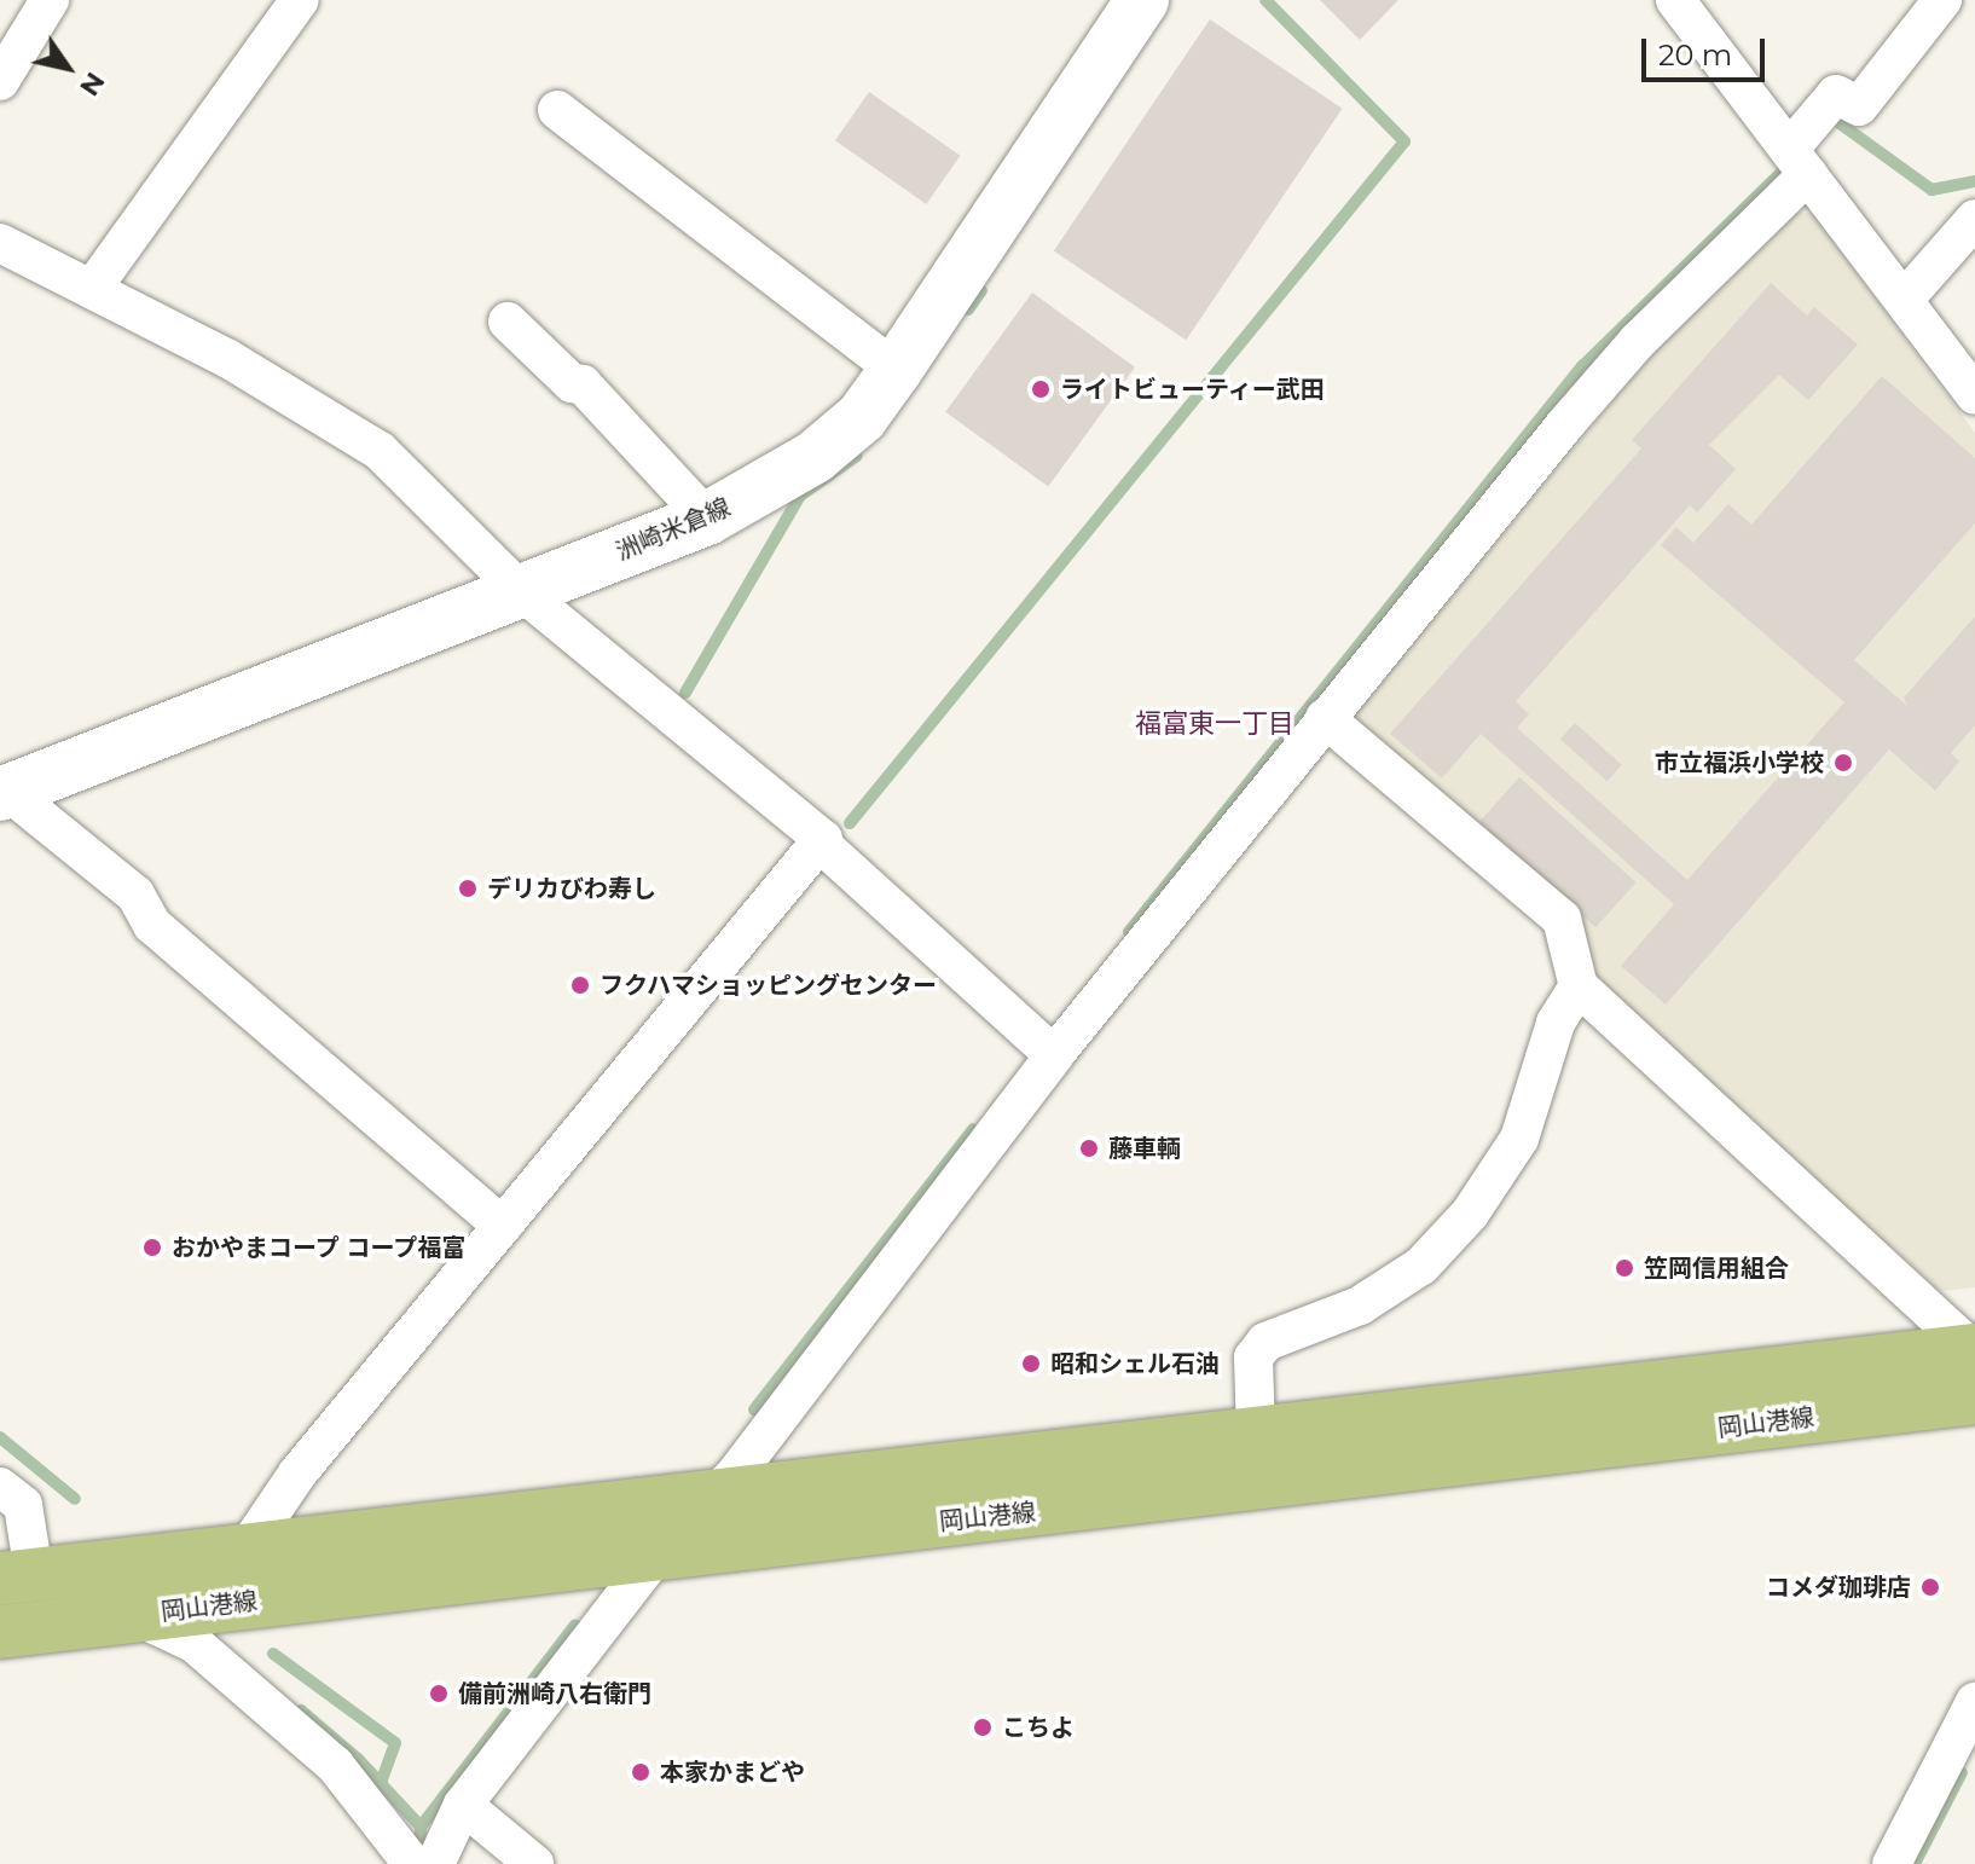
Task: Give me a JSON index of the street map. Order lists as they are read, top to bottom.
{
  "streets": {
    "main road": ["洲崎米倉線", "岡山港線"]
  },
  "districts": ["福富東一丁目"],
  "places": [
    "ライトビューティー武田",
    "市立福浜小学校",
    "デリカびわ寿し",
    "フクハマショッピングセンター",
    "藤車輌",
    "おかやまコープ コープ福富",
    "笠岡信用組合",
    "昭和シェル石油",
    "コメダ珈琲店",
    "備前洲崎八右衛門",
    "こちよ",
    "本家かまどや"
  ],
  "scale_bar": "20 m",
  "north": "bottom right"
}
